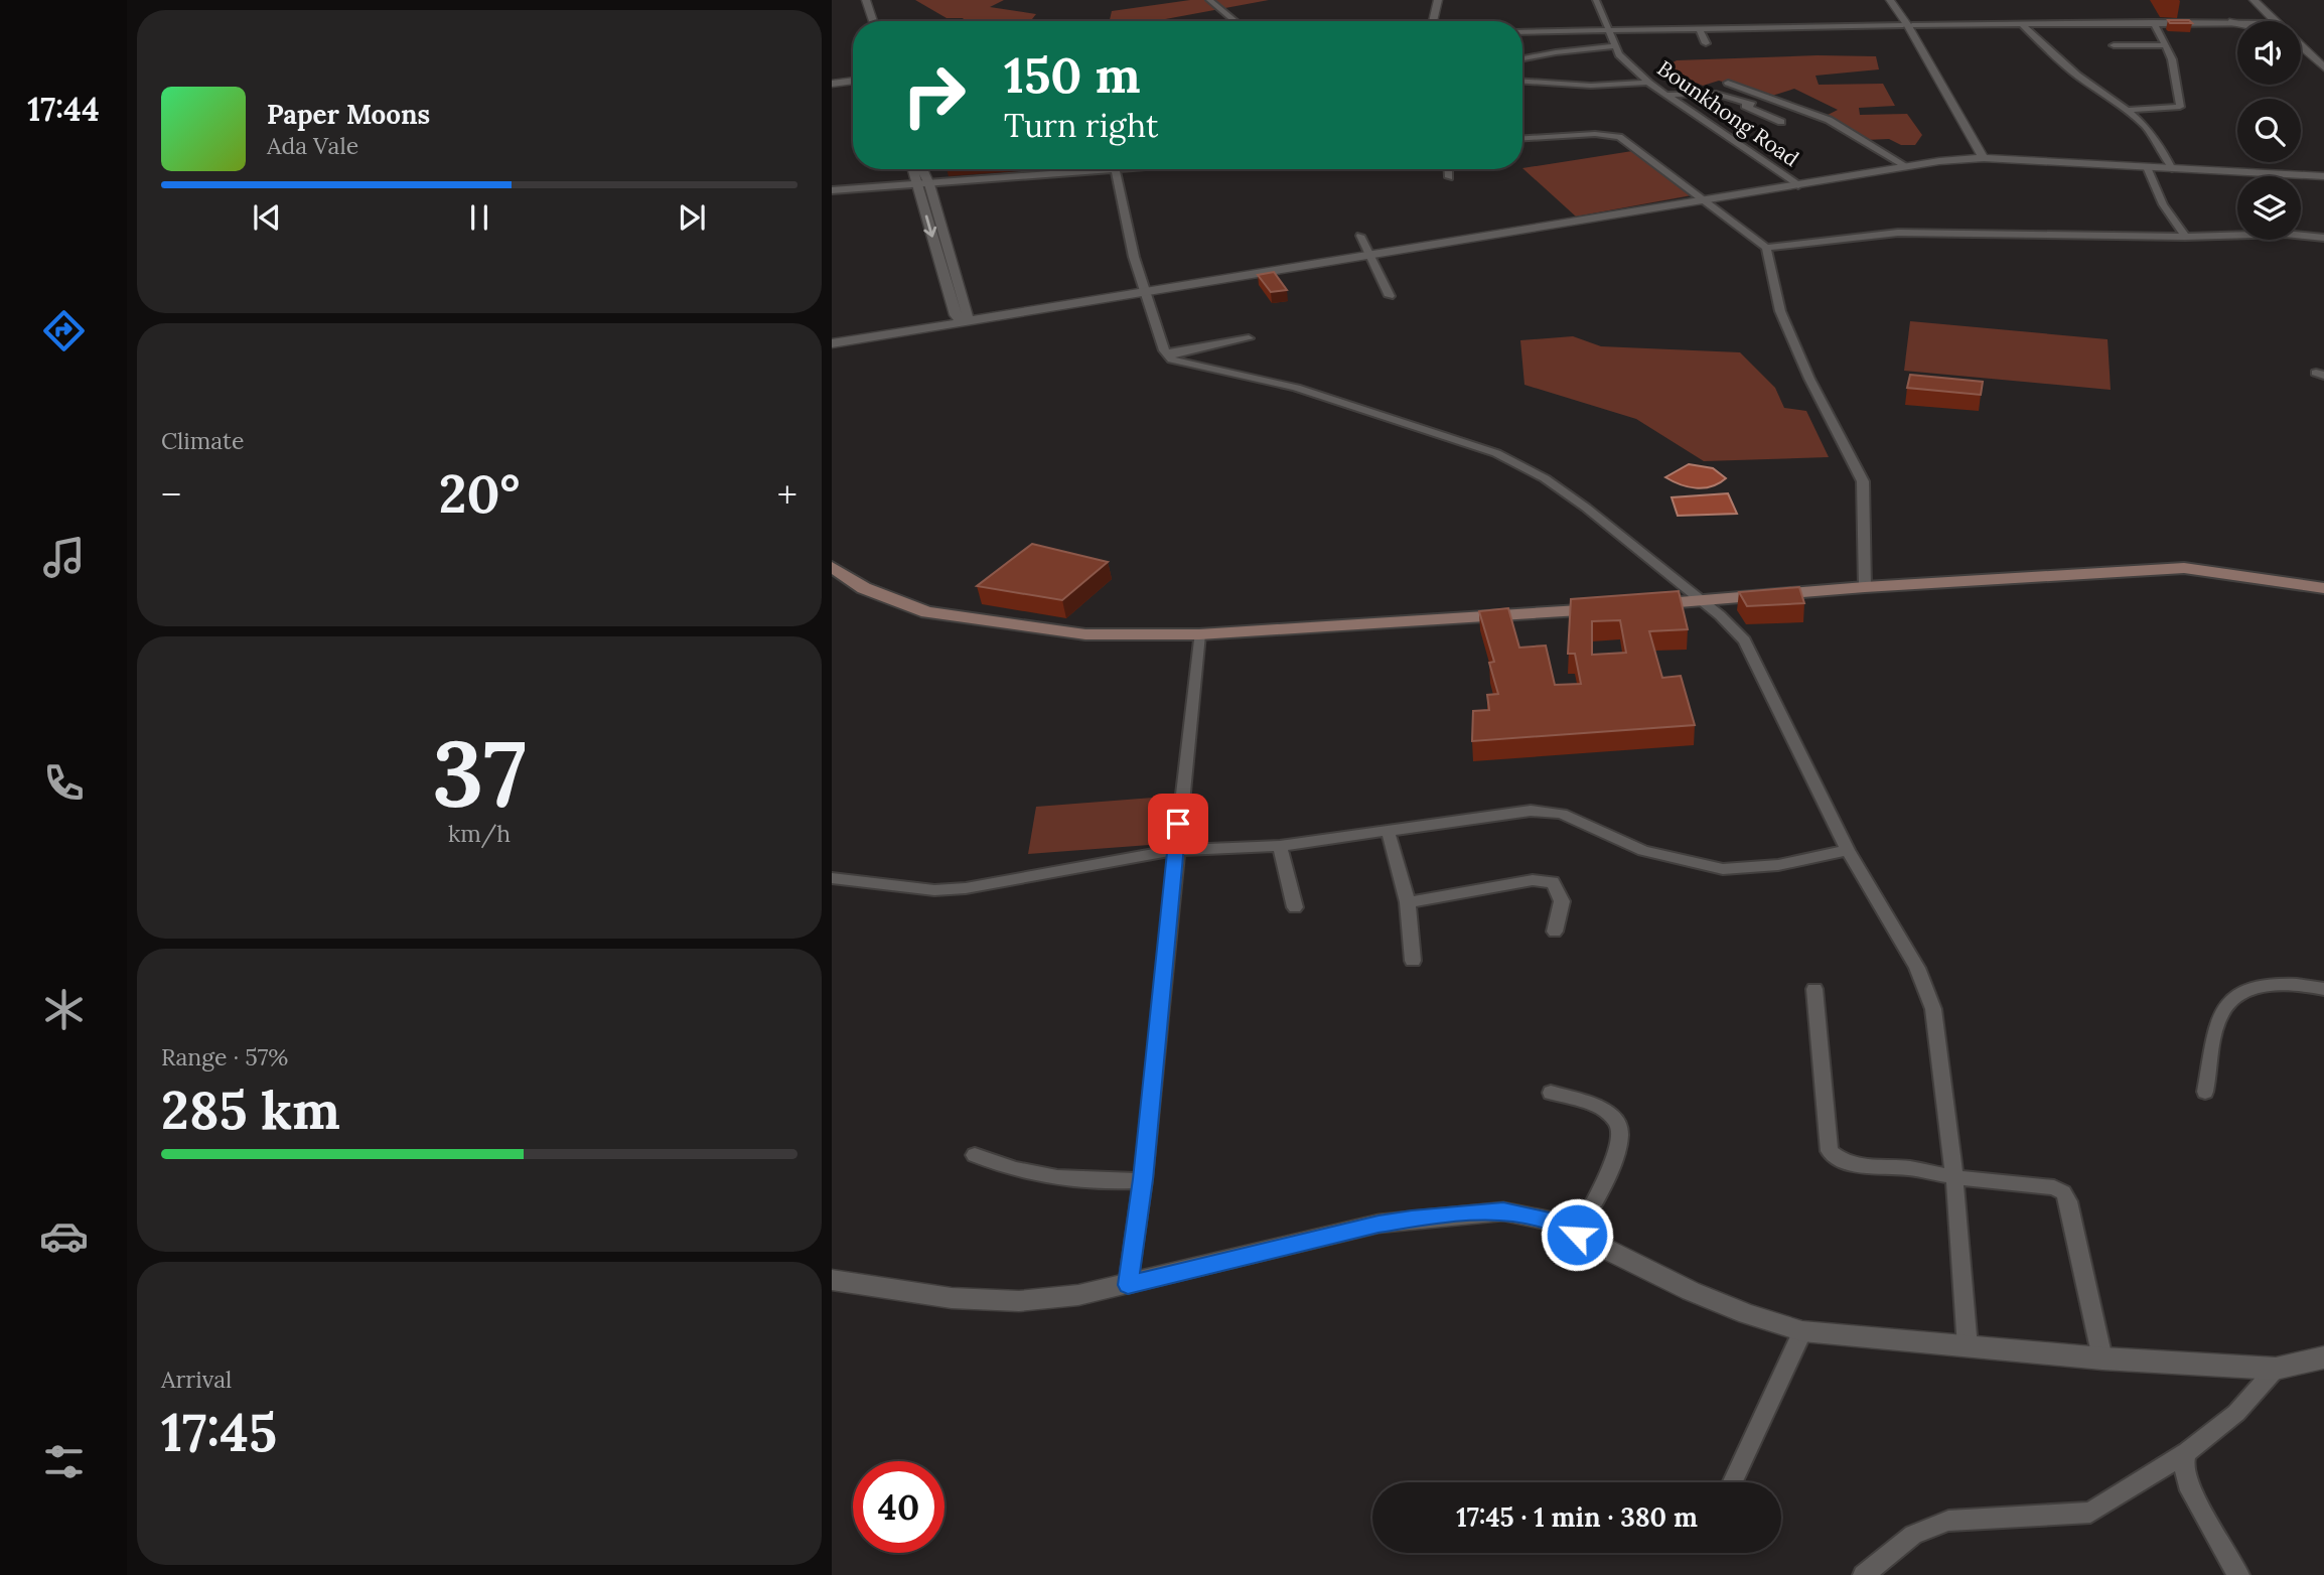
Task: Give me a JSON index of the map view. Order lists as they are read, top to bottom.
{
  "streets": {
    "street": ["Bounkhong Road"]
  },
  "page": {
    "tabs": "17:44",
    "turn": ["150 m", "Turn right"],
    "song": ["Paper Moons", "Ada Vale"],
    "tile": [
      "Climate",
      ["37", "km/h"],
      ["Range · 57%", "285 km"],
      ["Arrival", "17:45"]
    ],
    "heat": ["−", "20°", "+"],
    "limit": "40",
    "trip": "17:45 · 1 min · 380 m"
  }
}
